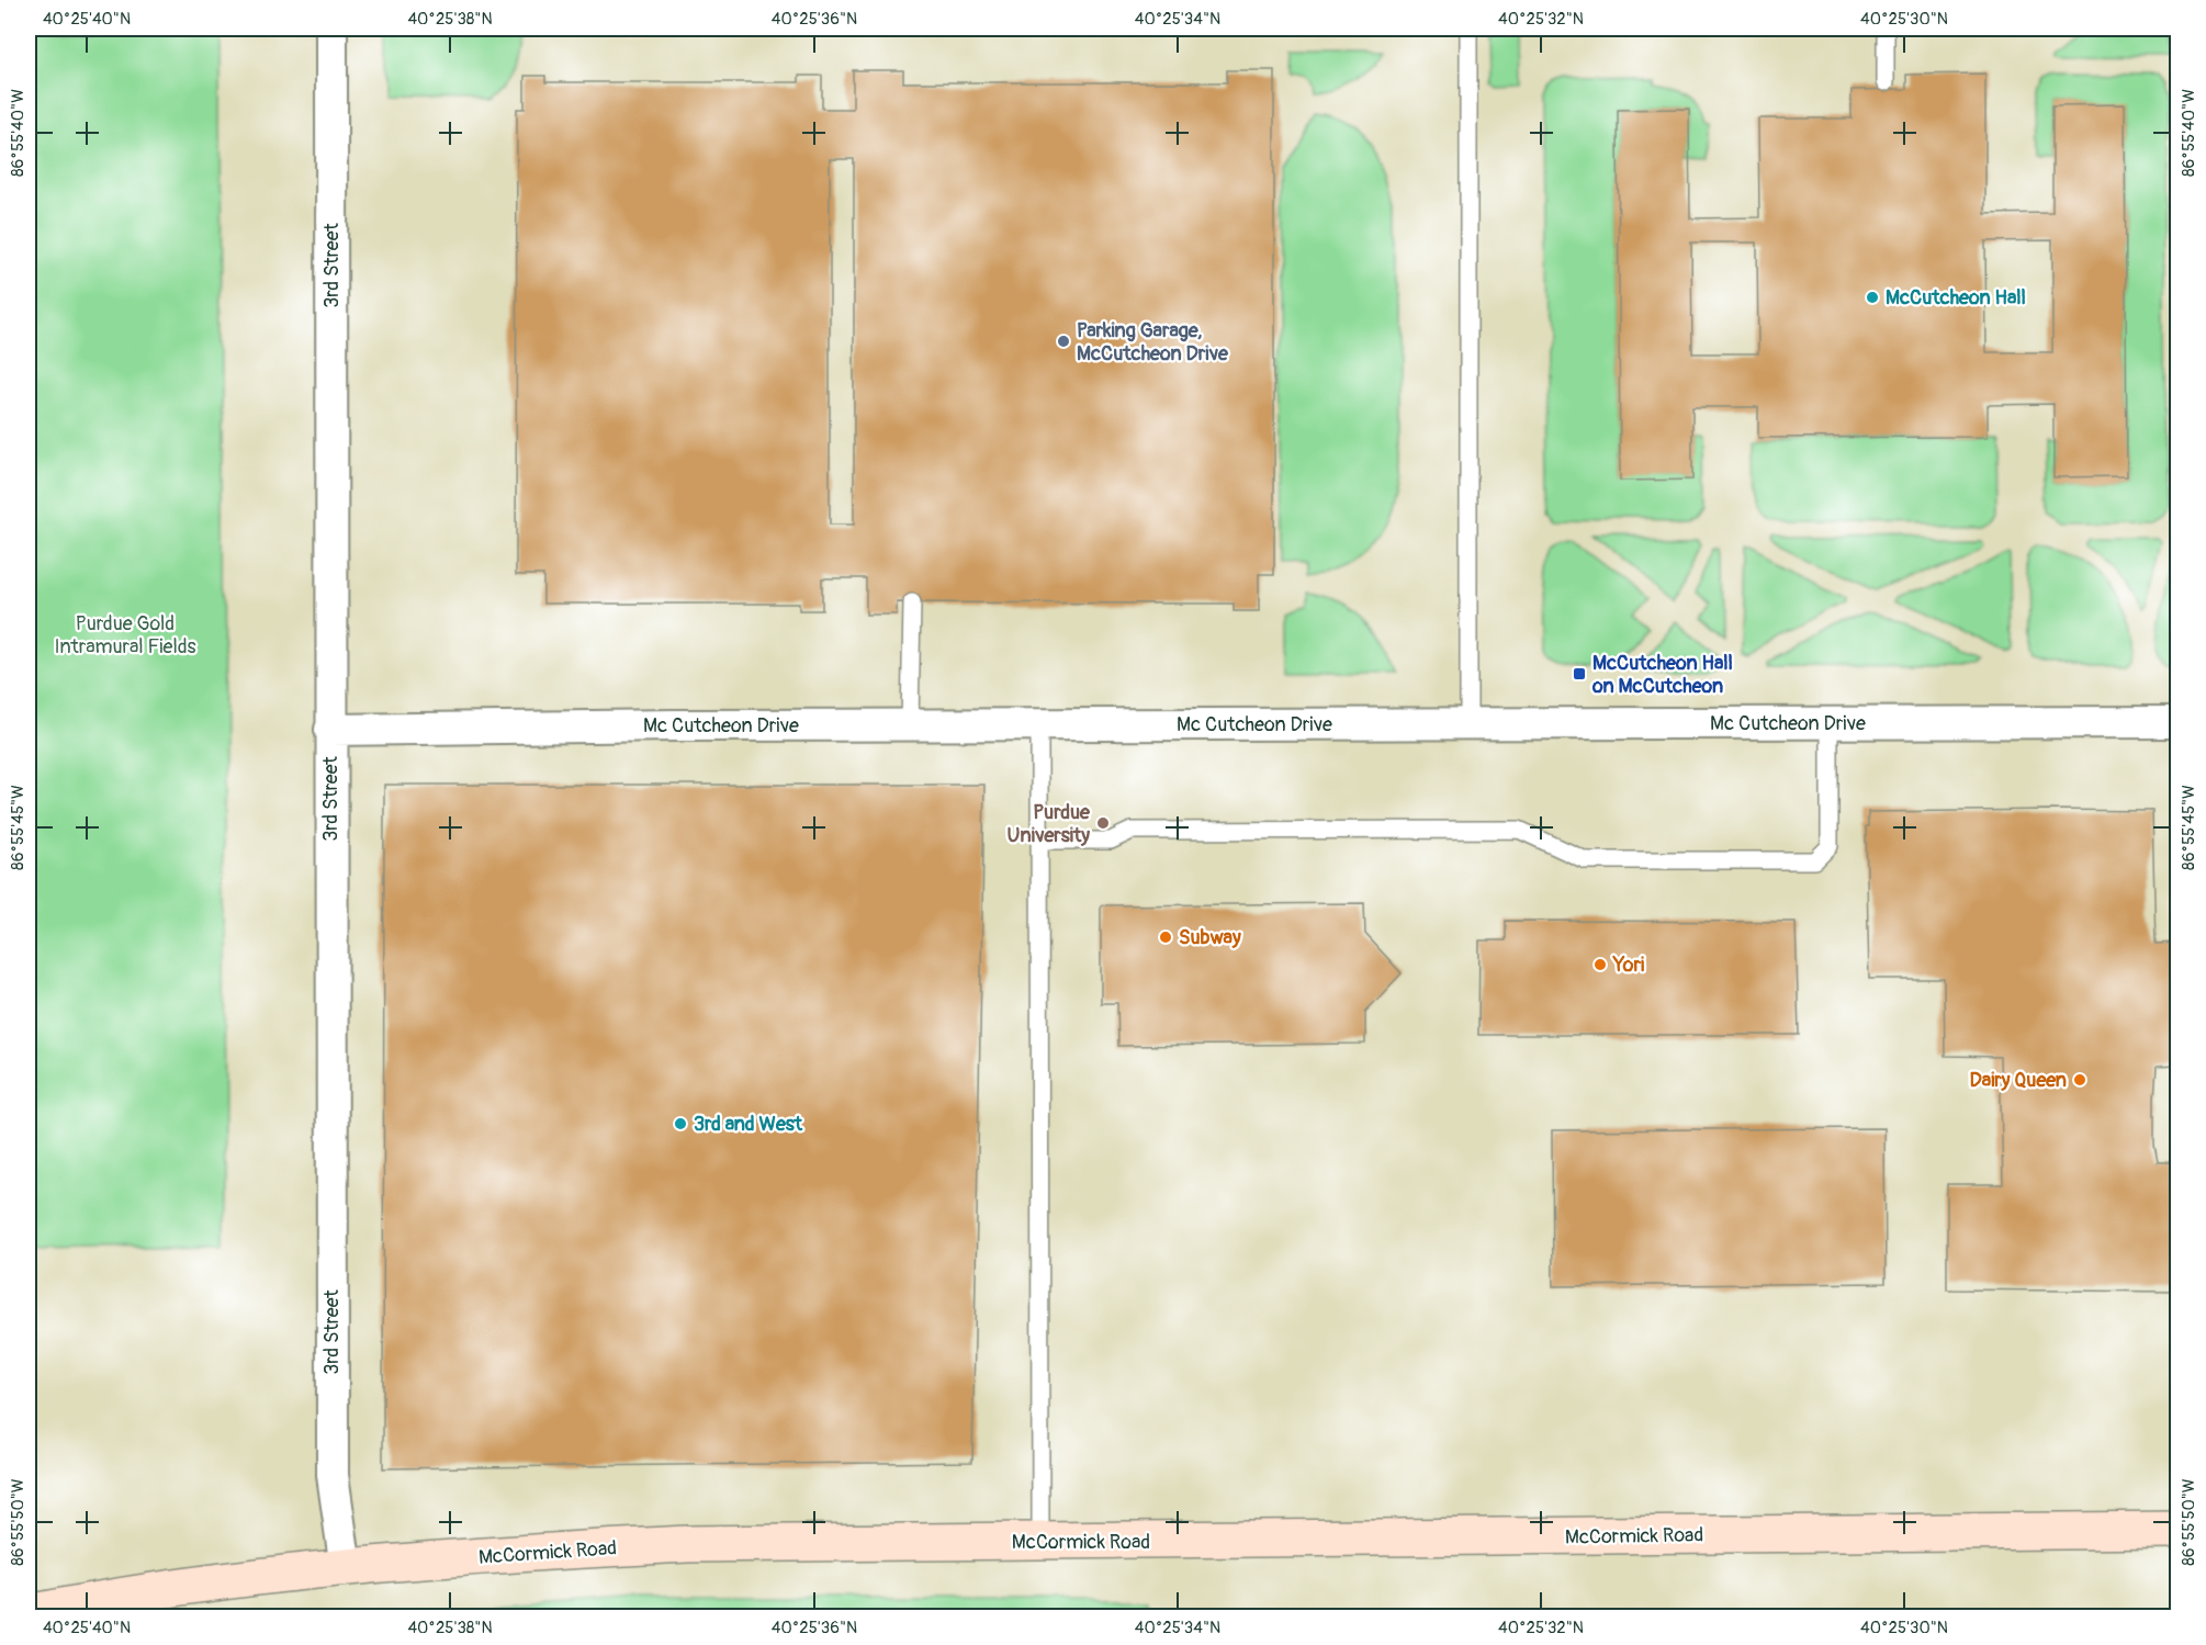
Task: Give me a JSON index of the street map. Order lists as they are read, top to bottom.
{
  "streets": {
    "street": ["3rd Street", "Mc Cutcheon Drive", "McCormick Road"]
  },
  "crossings": [
    ["3rd Street", "Mc Cutcheon Drive"],
    ["3rd Street", "McCormick Road"]
  ],
  "parks": ["Purdue Gold Intramural Fields"],
  "places": {
    "other": [
      "McCutcheon Hall",
      "Parking Garage, McCutcheon Drive",
      "Purdue University",
      "Subway",
      "Yori",
      "Dairy Queen",
      "3rd and West"
    ],
    "transit": ["McCutcheon Hall on McCutcheon"]
  },
  "coordinates": [
    "40°25'40\"N",
    "40°25'38\"N",
    "40°25'36\"N",
    "40°25'34\"N",
    "40°25'32\"N",
    "40°25'30\"N",
    "86°55'40\"W",
    "86°55'45\"W",
    "86°55'50\"W"
  ]
}
